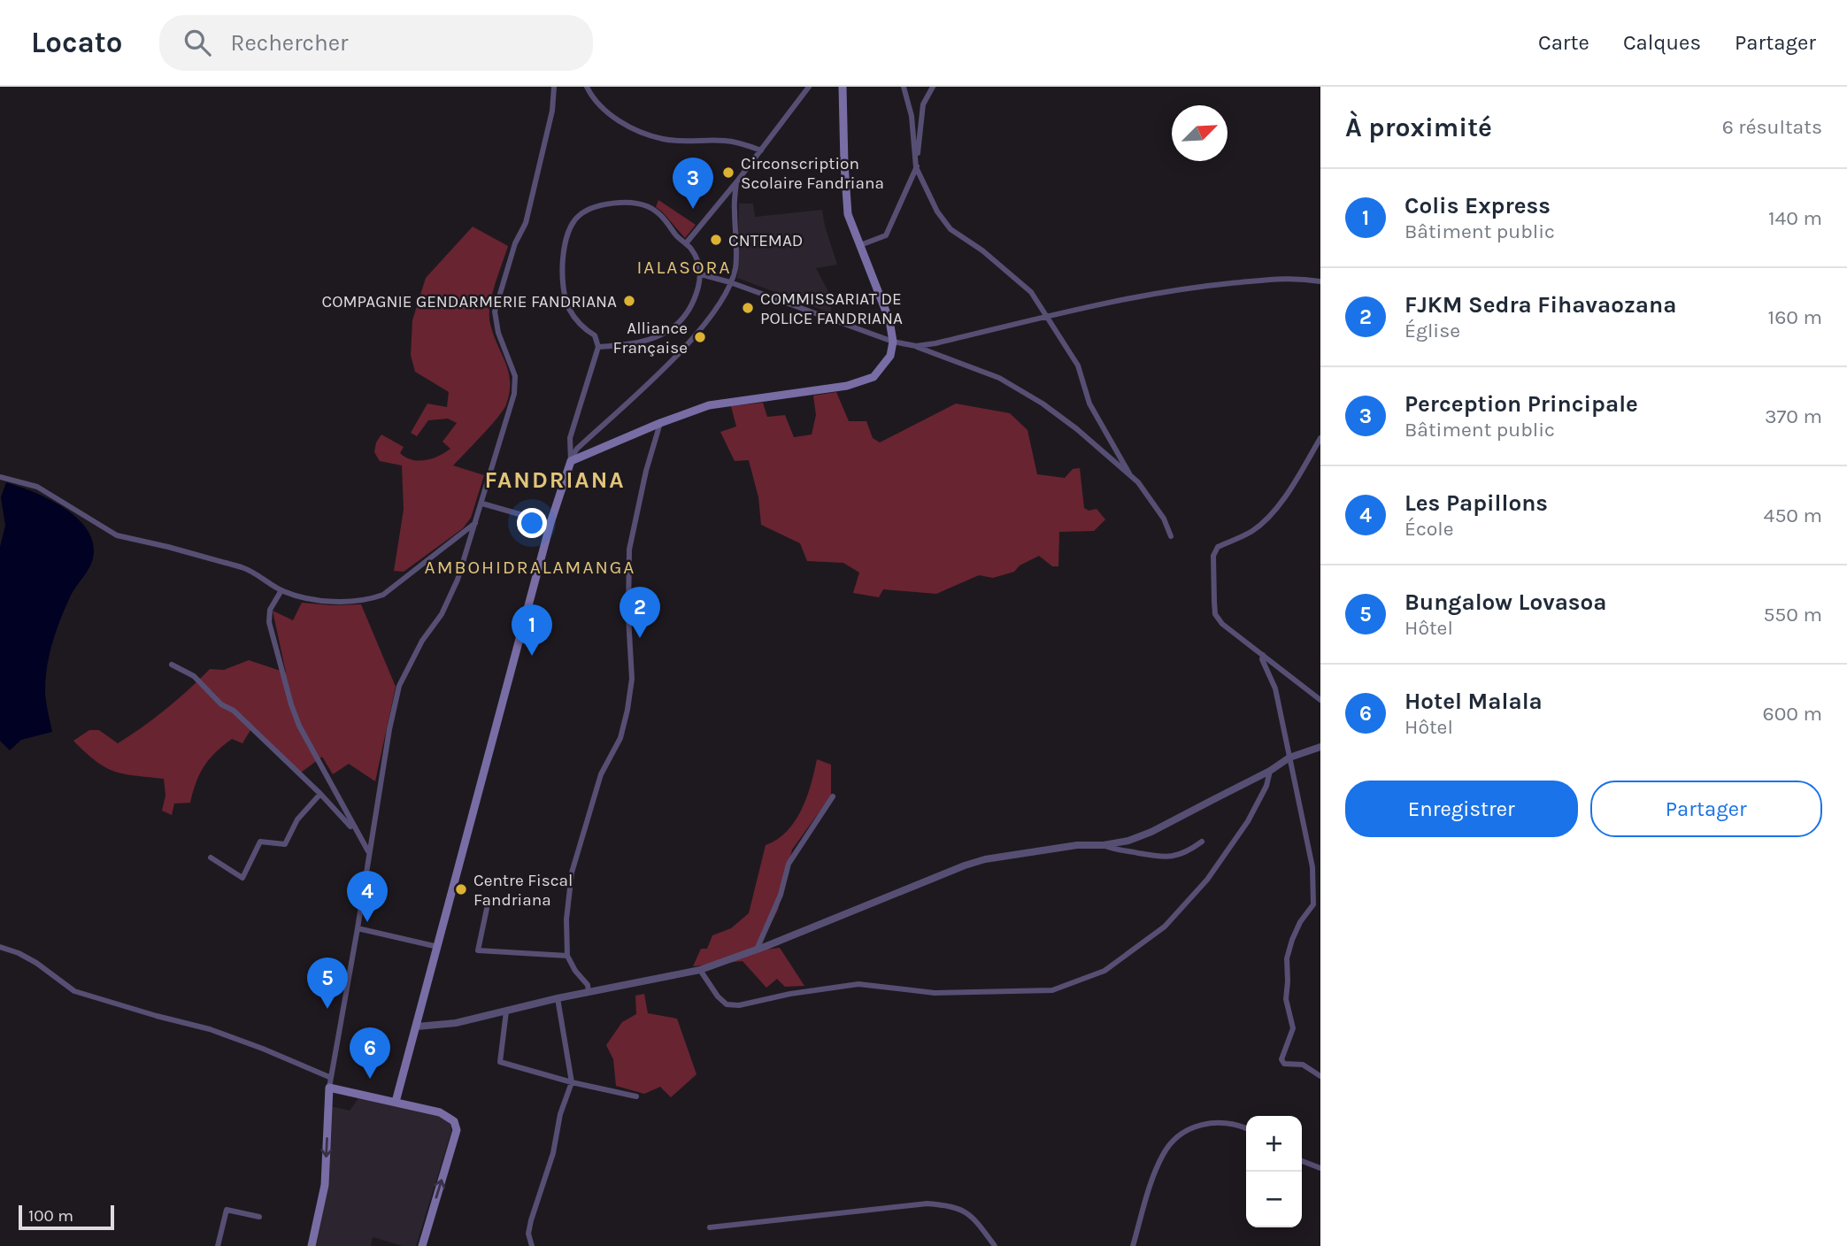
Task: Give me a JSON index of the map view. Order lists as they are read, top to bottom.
{
  "districts": ["IALASORA", "FANDRIANA", "AMBOHIDRALAMANGA"],
  "places": [
    "Circonscription Scolaire Fandriana",
    "CNTEMAD",
    "COMPAGNIE GENDARMERIE FANDRIANA",
    "COMMISSARIAT DE POLICE FANDRIANA",
    "Alliance Française",
    "Centre Fiscal Fandriana"
  ],
  "scale_bar": "100 m",
  "north": "top right",
  "page": {
    "header": "Locato",
    "search": "Rechercher",
    "nav": ["Carte", "Calques", "Partager"],
    "heading": ["À proximité", "6 résultats"],
    "pins": [
      "3",
      "2",
      "1",
      "4",
      "5",
      "6"
    ],
    "list": [
      {
        "mark": "1",
        "name": "Colis Express",
        "note": "Bâtiment public",
        "value": "140 m"
      },
      {
        "mark": "2",
        "name": "FJKM Sedra Fihavaozana",
        "note": "Église",
        "value": "160 m"
      },
      {
        "mark": "3",
        "name": "Perception Principale",
        "note": "Bâtiment public",
        "value": "370 m"
      },
      {
        "mark": "4",
        "name": "Les Papillons",
        "note": "École",
        "value": "450 m"
      },
      {
        "mark": "5",
        "name": "Bungalow Lovasoa",
        "note": "Hôtel",
        "value": "550 m"
      },
      {
        "mark": "6",
        "name": "Hotel Malala",
        "note": "Hôtel",
        "value": "600 m"
      }
    ],
    "buttons": ["Enregistrer", "Partager"],
    "map_buttons": ["+", "−"],
    "scale": "100 m"
  }
}
